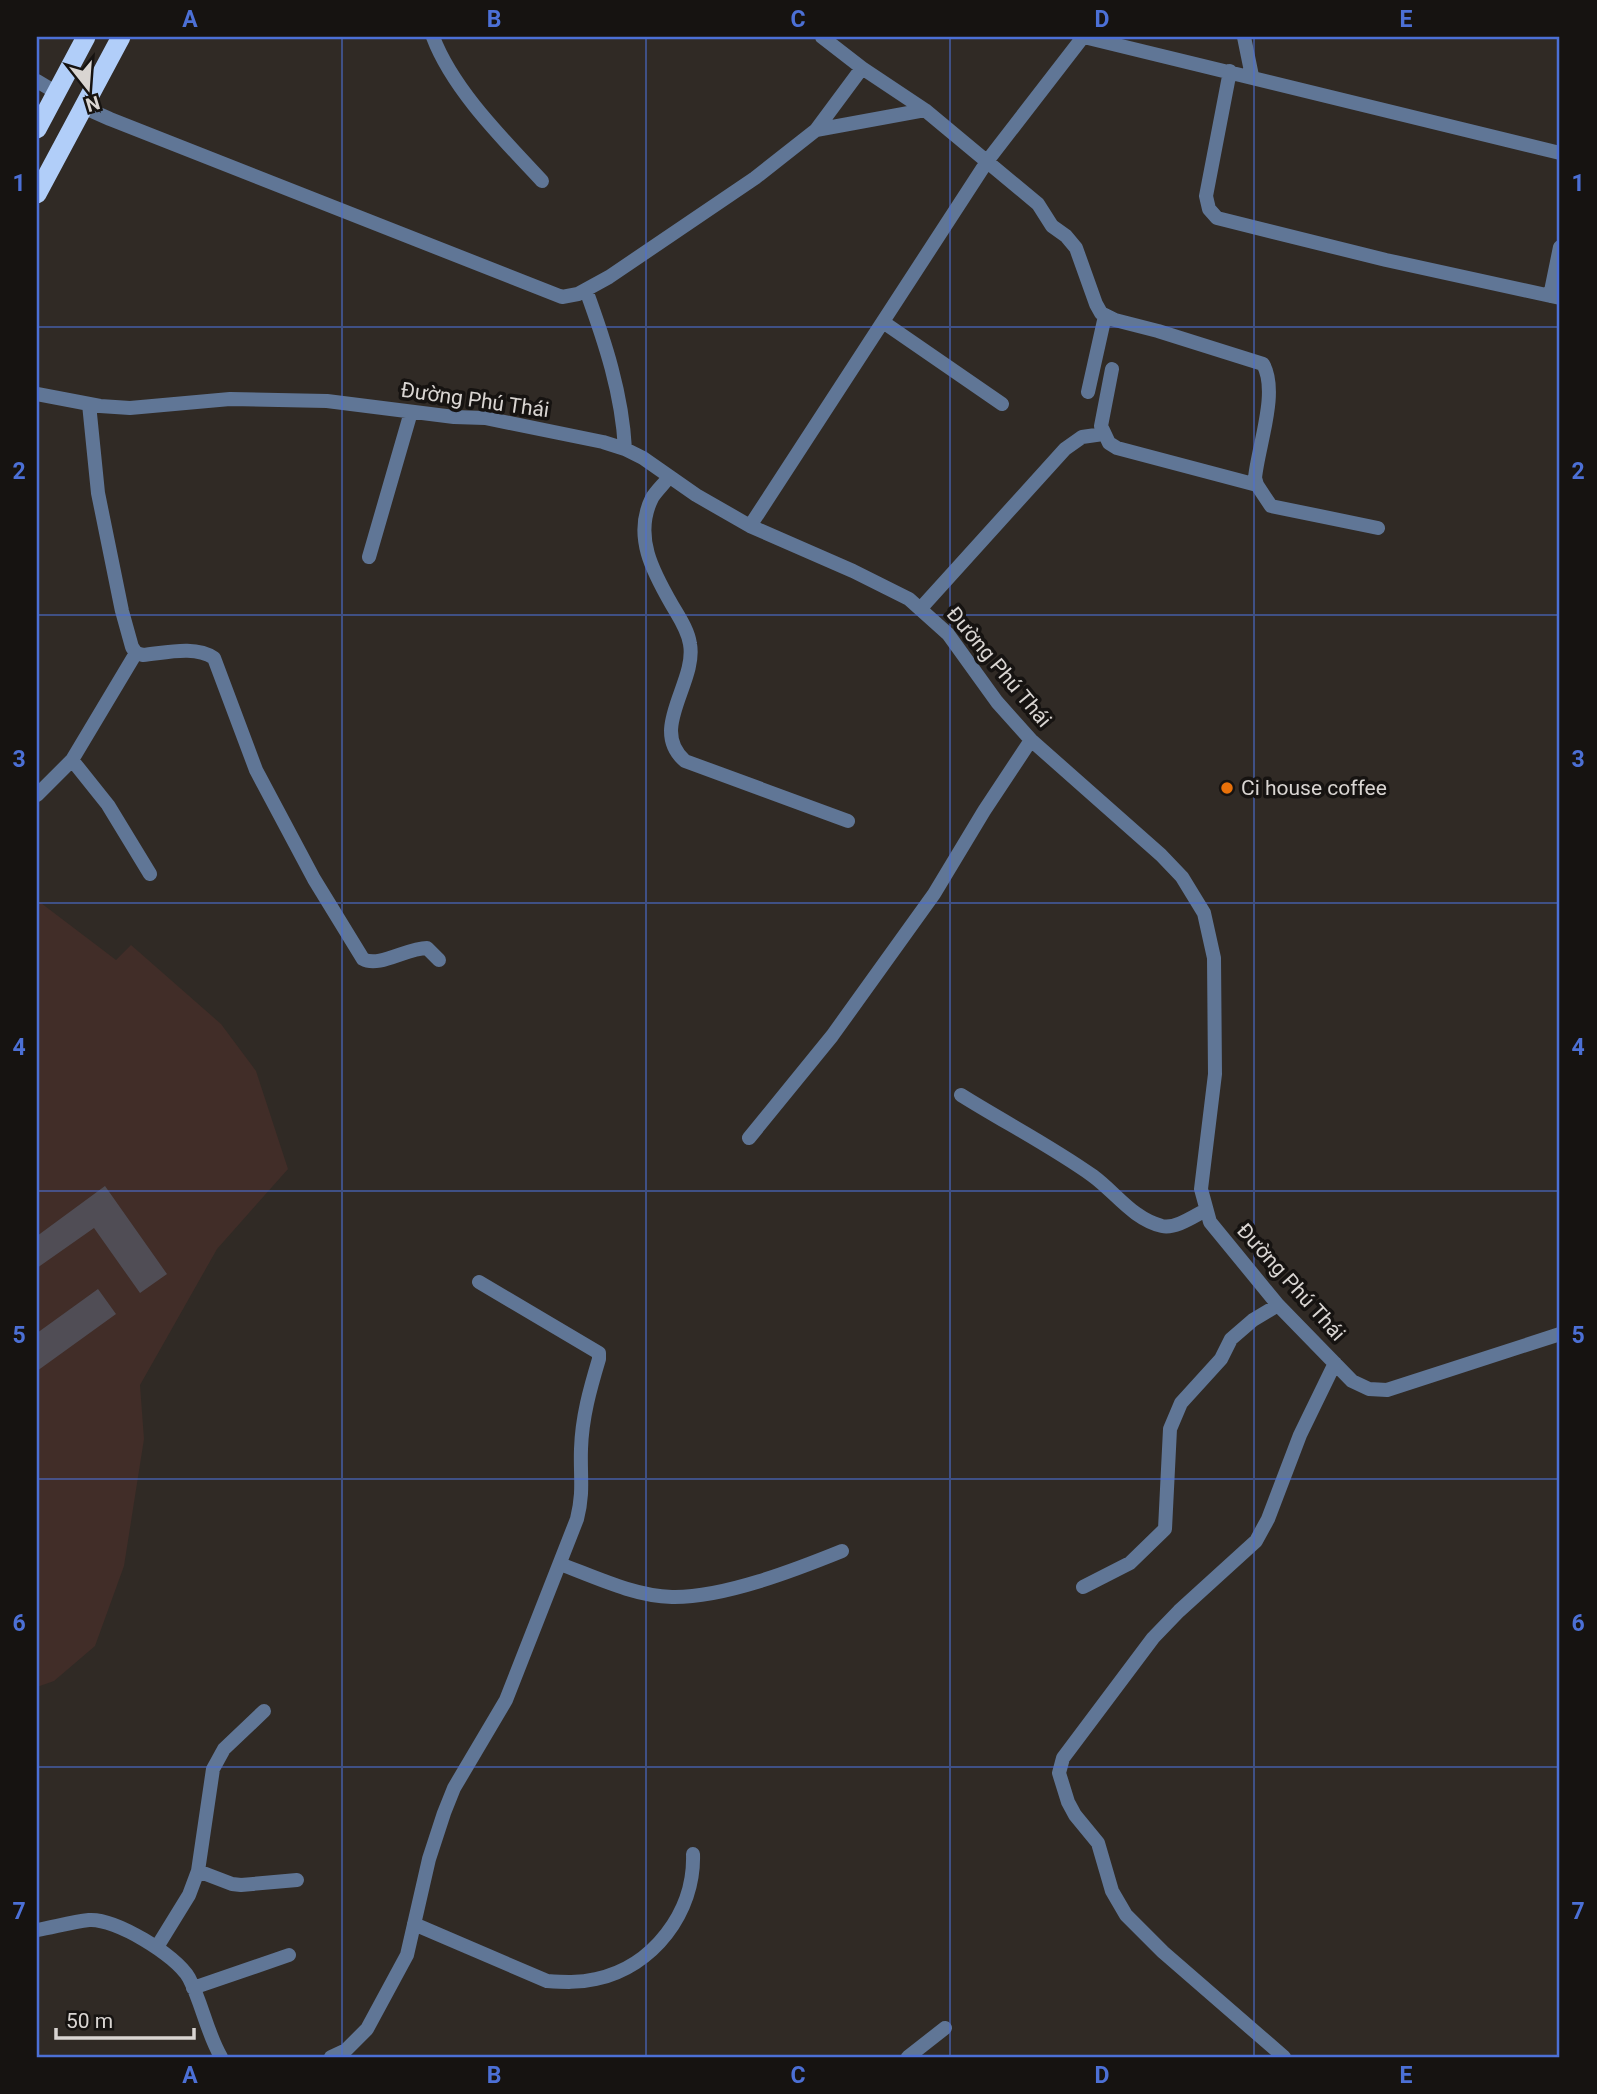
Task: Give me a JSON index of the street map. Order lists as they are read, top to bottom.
{
  "streets": {
    "street": ["Đường Phú Thái"]
  },
  "places": ["Ci house coffee"],
  "scale_bar": "50 m",
  "north": "bottom",
  "grid": {
    "columns": [
      "A",
      "B",
      "C",
      "D",
      "E"
    ],
    "rows": [
      "1",
      "2",
      "3",
      "4",
      "5",
      "6",
      "7"
    ]
  }
}
